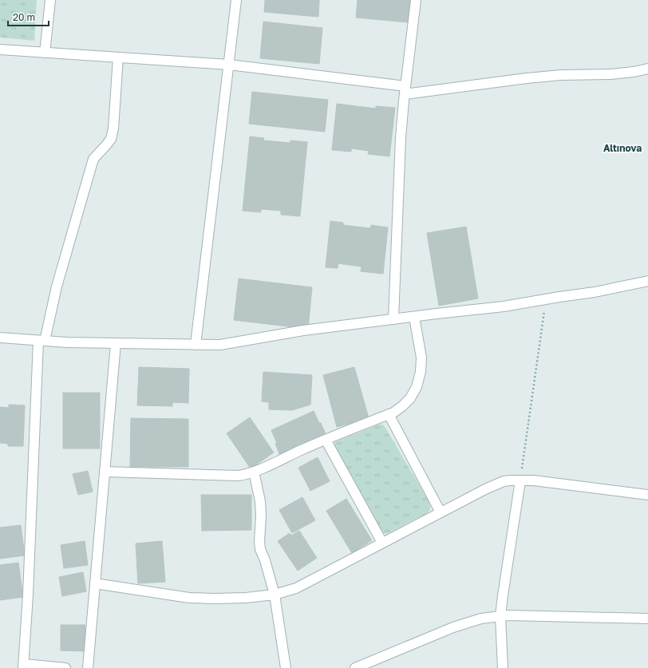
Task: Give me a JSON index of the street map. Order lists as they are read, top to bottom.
{
  "districts": ["Altınova"],
  "scale_bar": "20 m"
}
